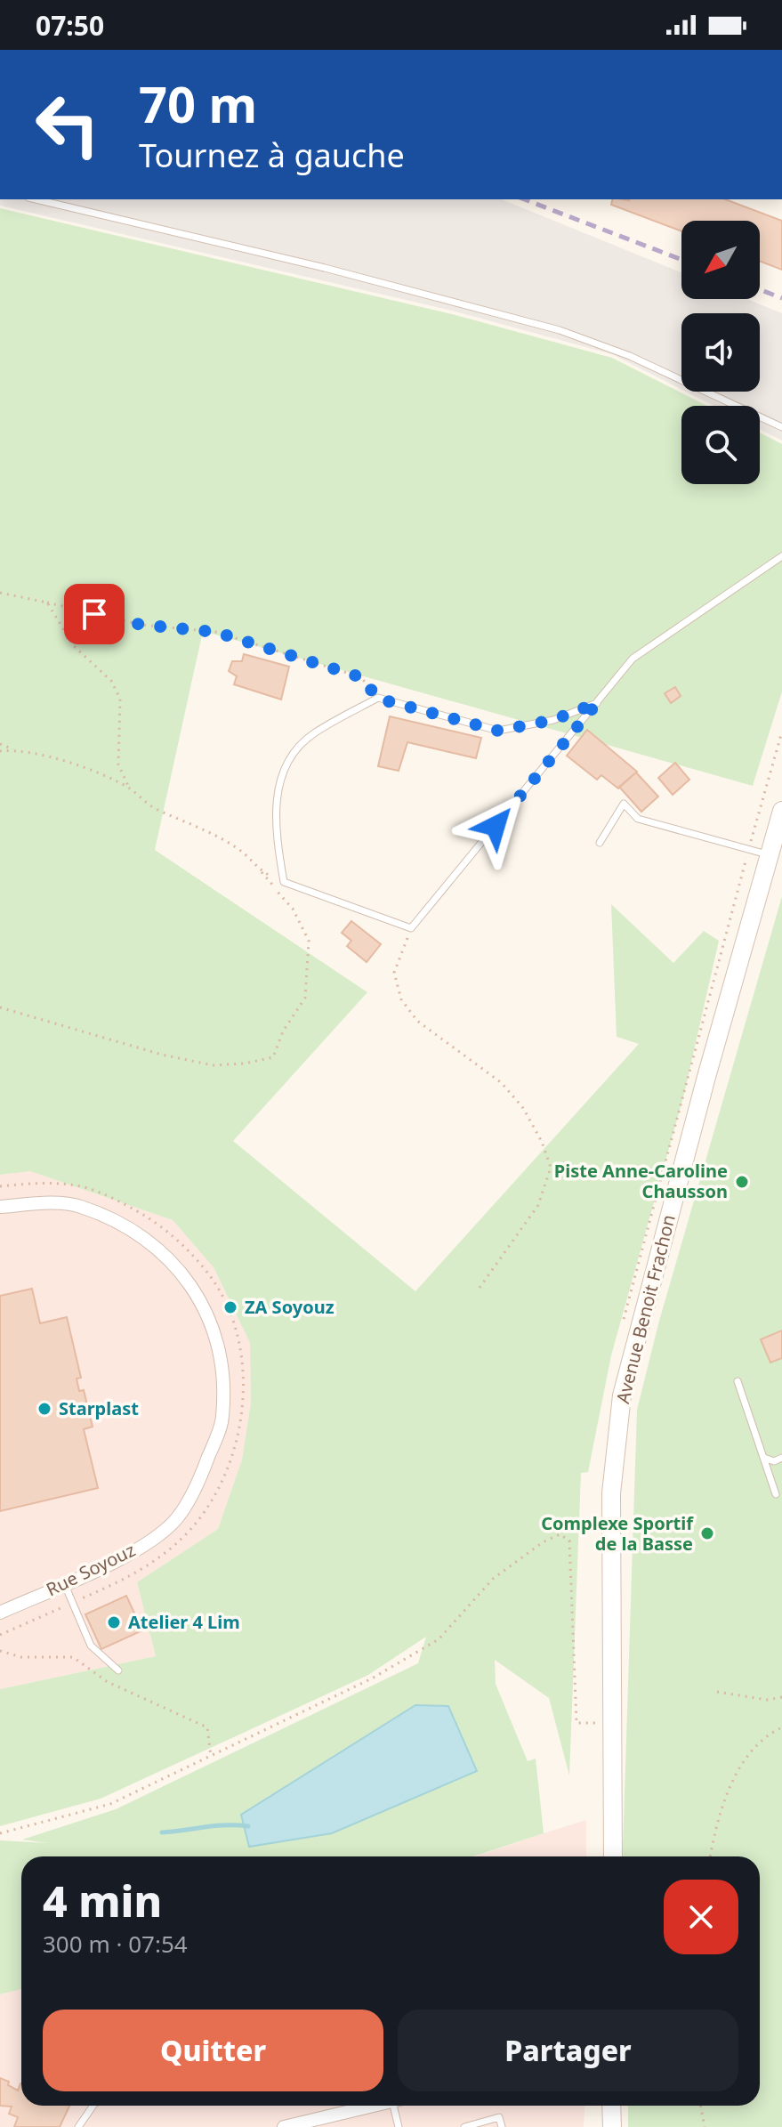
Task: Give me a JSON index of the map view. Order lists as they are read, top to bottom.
{
  "streets": {
    "main road": ["Avenue Benoit Frachon"],
    "street": ["Rue Soyouz"]
  },
  "places": [
    "Piste Anne-Caroline Chausson",
    "ZA Soyouz",
    "Starplast",
    "Complexe Sportif de la Basse",
    "Atelier 4 Lim"
  ],
  "north": "bottom left",
  "page": {
    "status": "07:50",
    "turn": ["70 m", "Tournez à gauche"],
    "heading": ["4 min", "300 m · 07:54"],
    "buttons": ["Quitter", "Partager"]
  }
}
